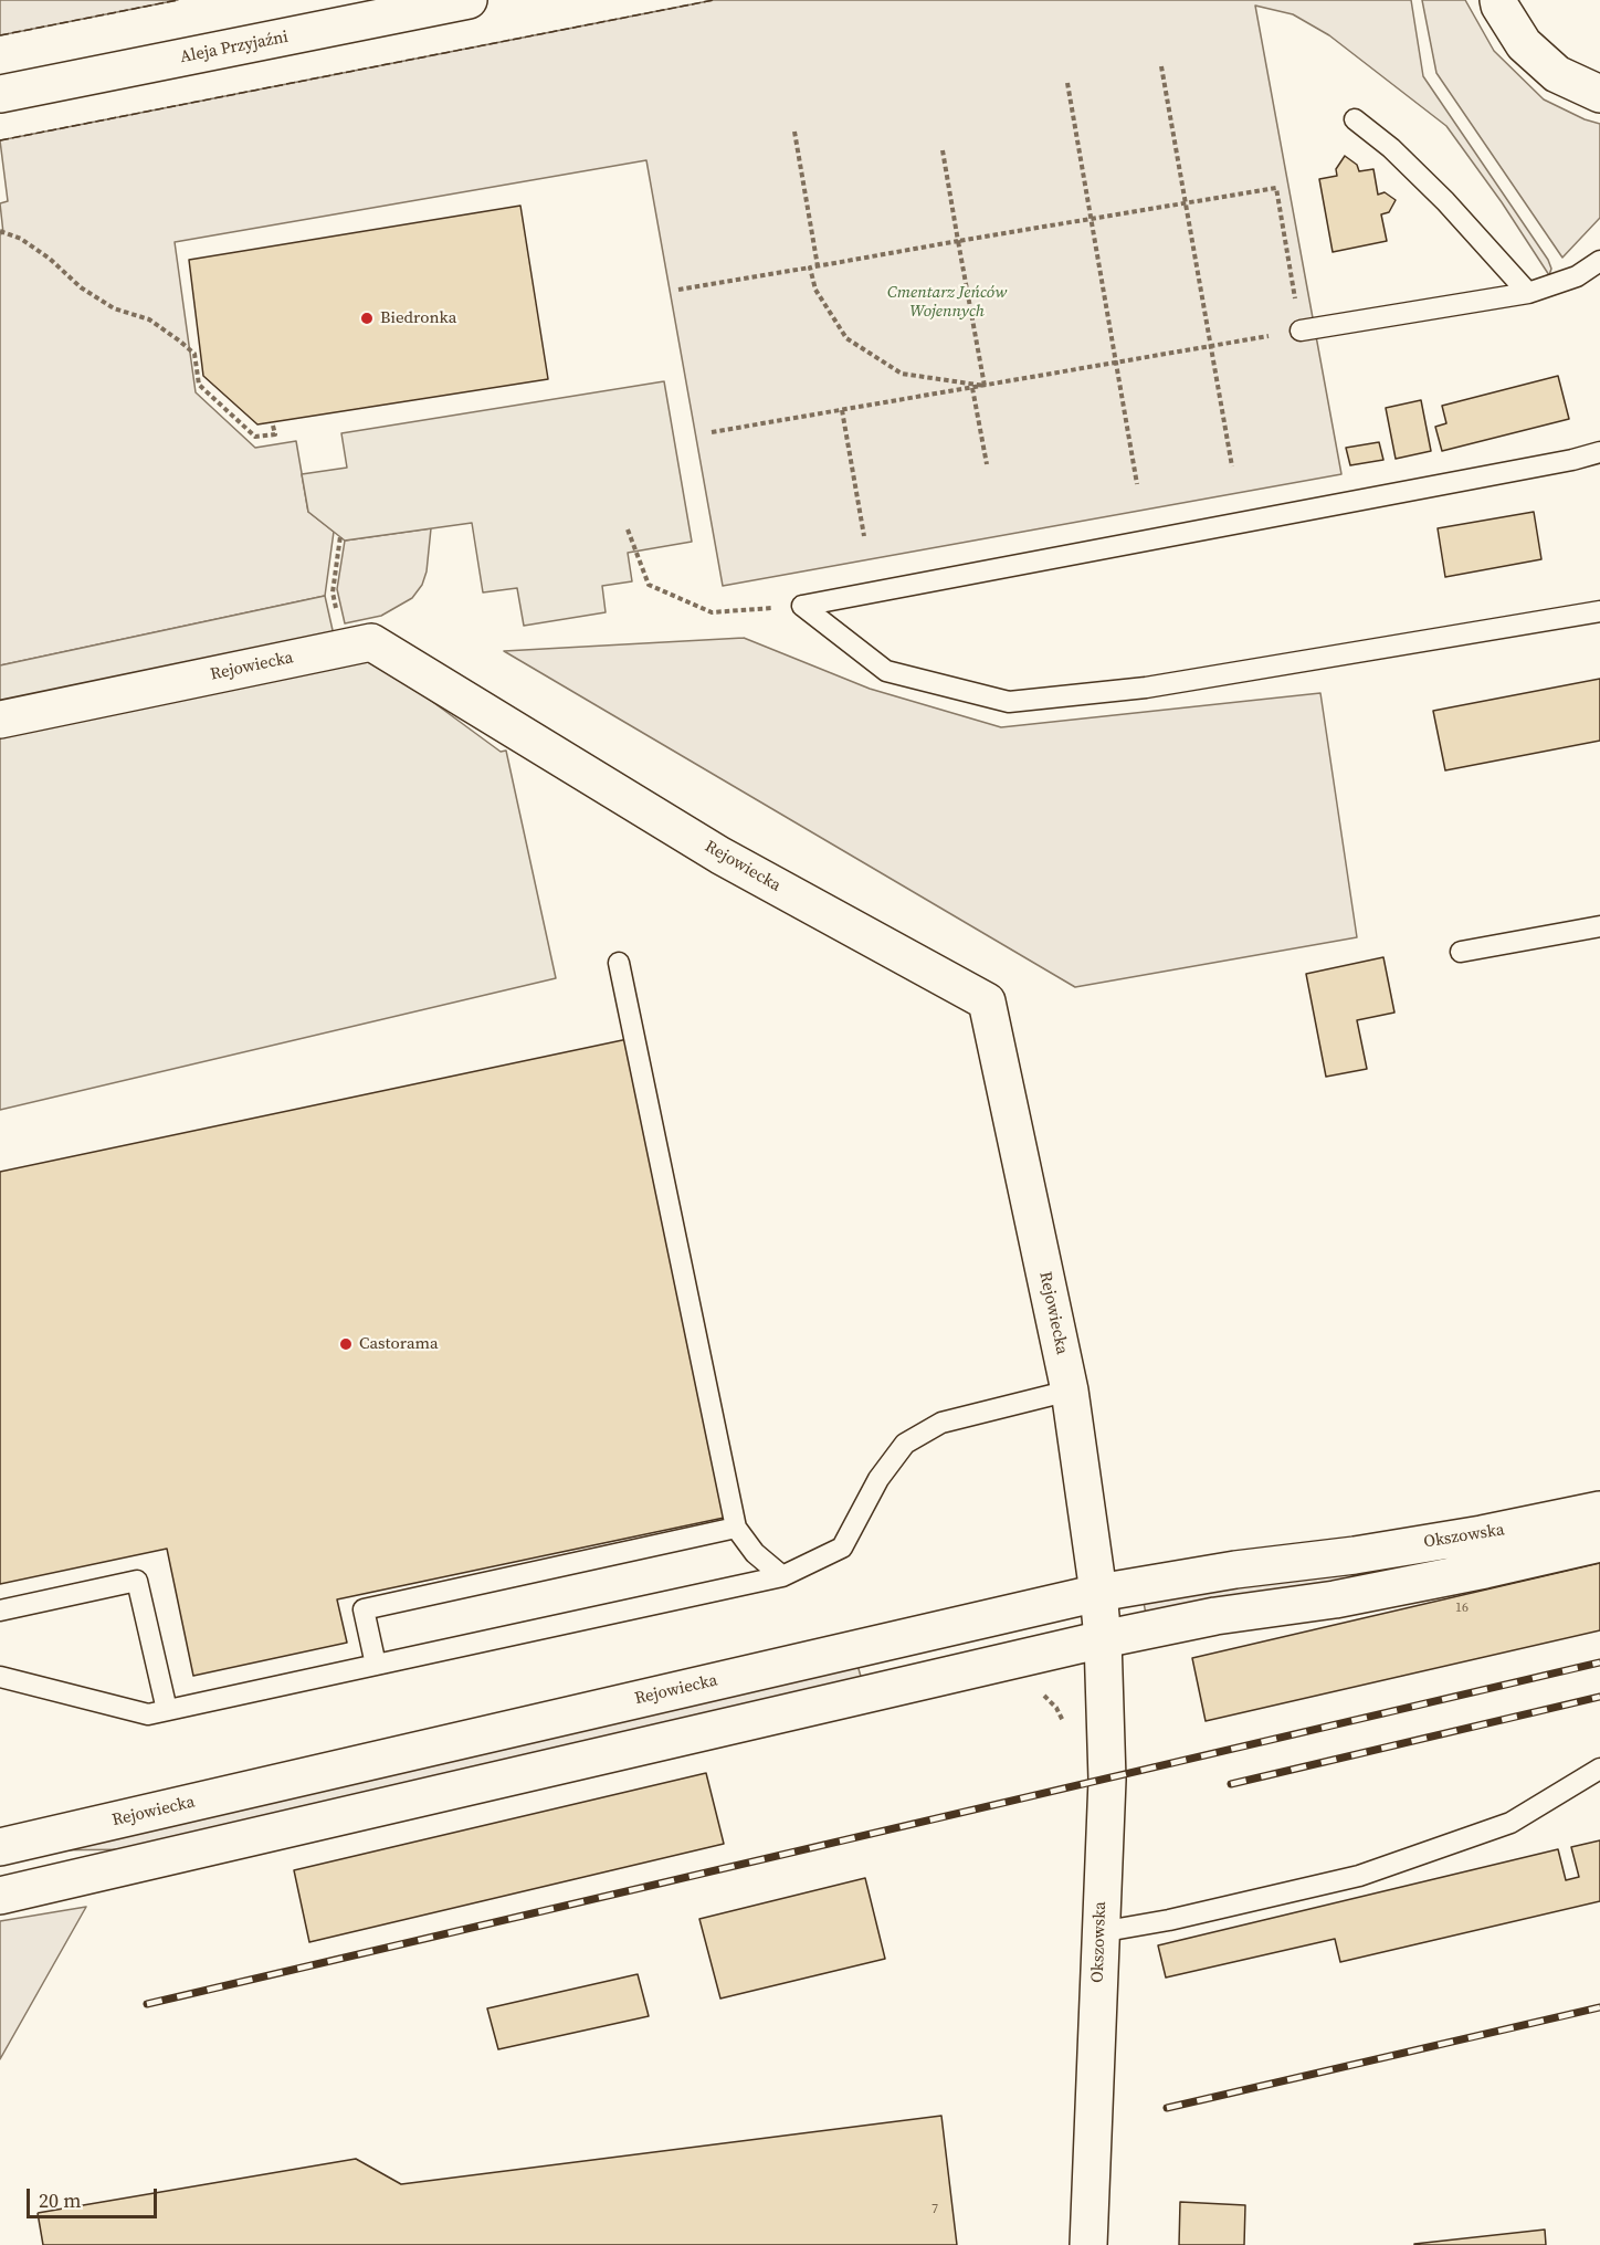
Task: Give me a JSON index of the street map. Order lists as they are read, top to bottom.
{
  "streets": {
    "main road": ["Aleja Przyjaźni", "Rejowiecka", "Okszowska"]
  },
  "crossings": [
    ["Rejowiecka", "Okszowska"]
  ],
  "parks": ["Cmentarz Jeńców Wojennych"],
  "places": ["Biedronka", "Castorama"],
  "house_numbers": ["16", "7"],
  "scale_bar": "20 m"
}
